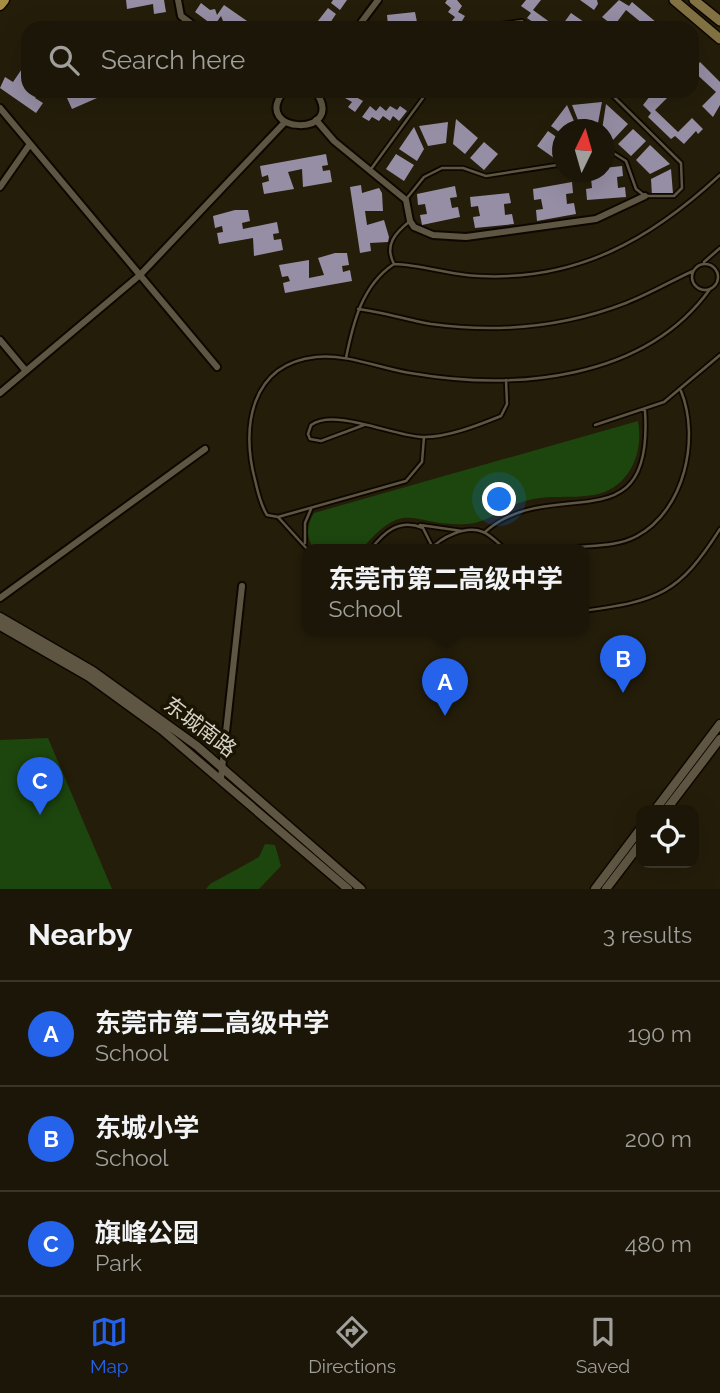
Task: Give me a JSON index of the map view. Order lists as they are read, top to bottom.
{
  "streets": {
    "street": ["东城南路"]
  },
  "north": "top",
  "page": {
    "search": "Search here",
    "popup": ["东莞市第二高级中学", "School"],
    "pins": ["B", "A", "C"],
    "heading": ["Nearby", "3 results"],
    "list": [
      {
        "mark": "A",
        "name": "东莞市第二高级中学",
        "note": "School",
        "value": "190 m"
      },
      {
        "mark": "B",
        "name": "东城小学",
        "note": "School",
        "value": "200 m"
      },
      {
        "mark": "C",
        "name": "旗峰公园",
        "note": "Park",
        "value": "480 m"
      }
    ],
    "nav": ["Map", "Directions", "Saved"]
  }
}
